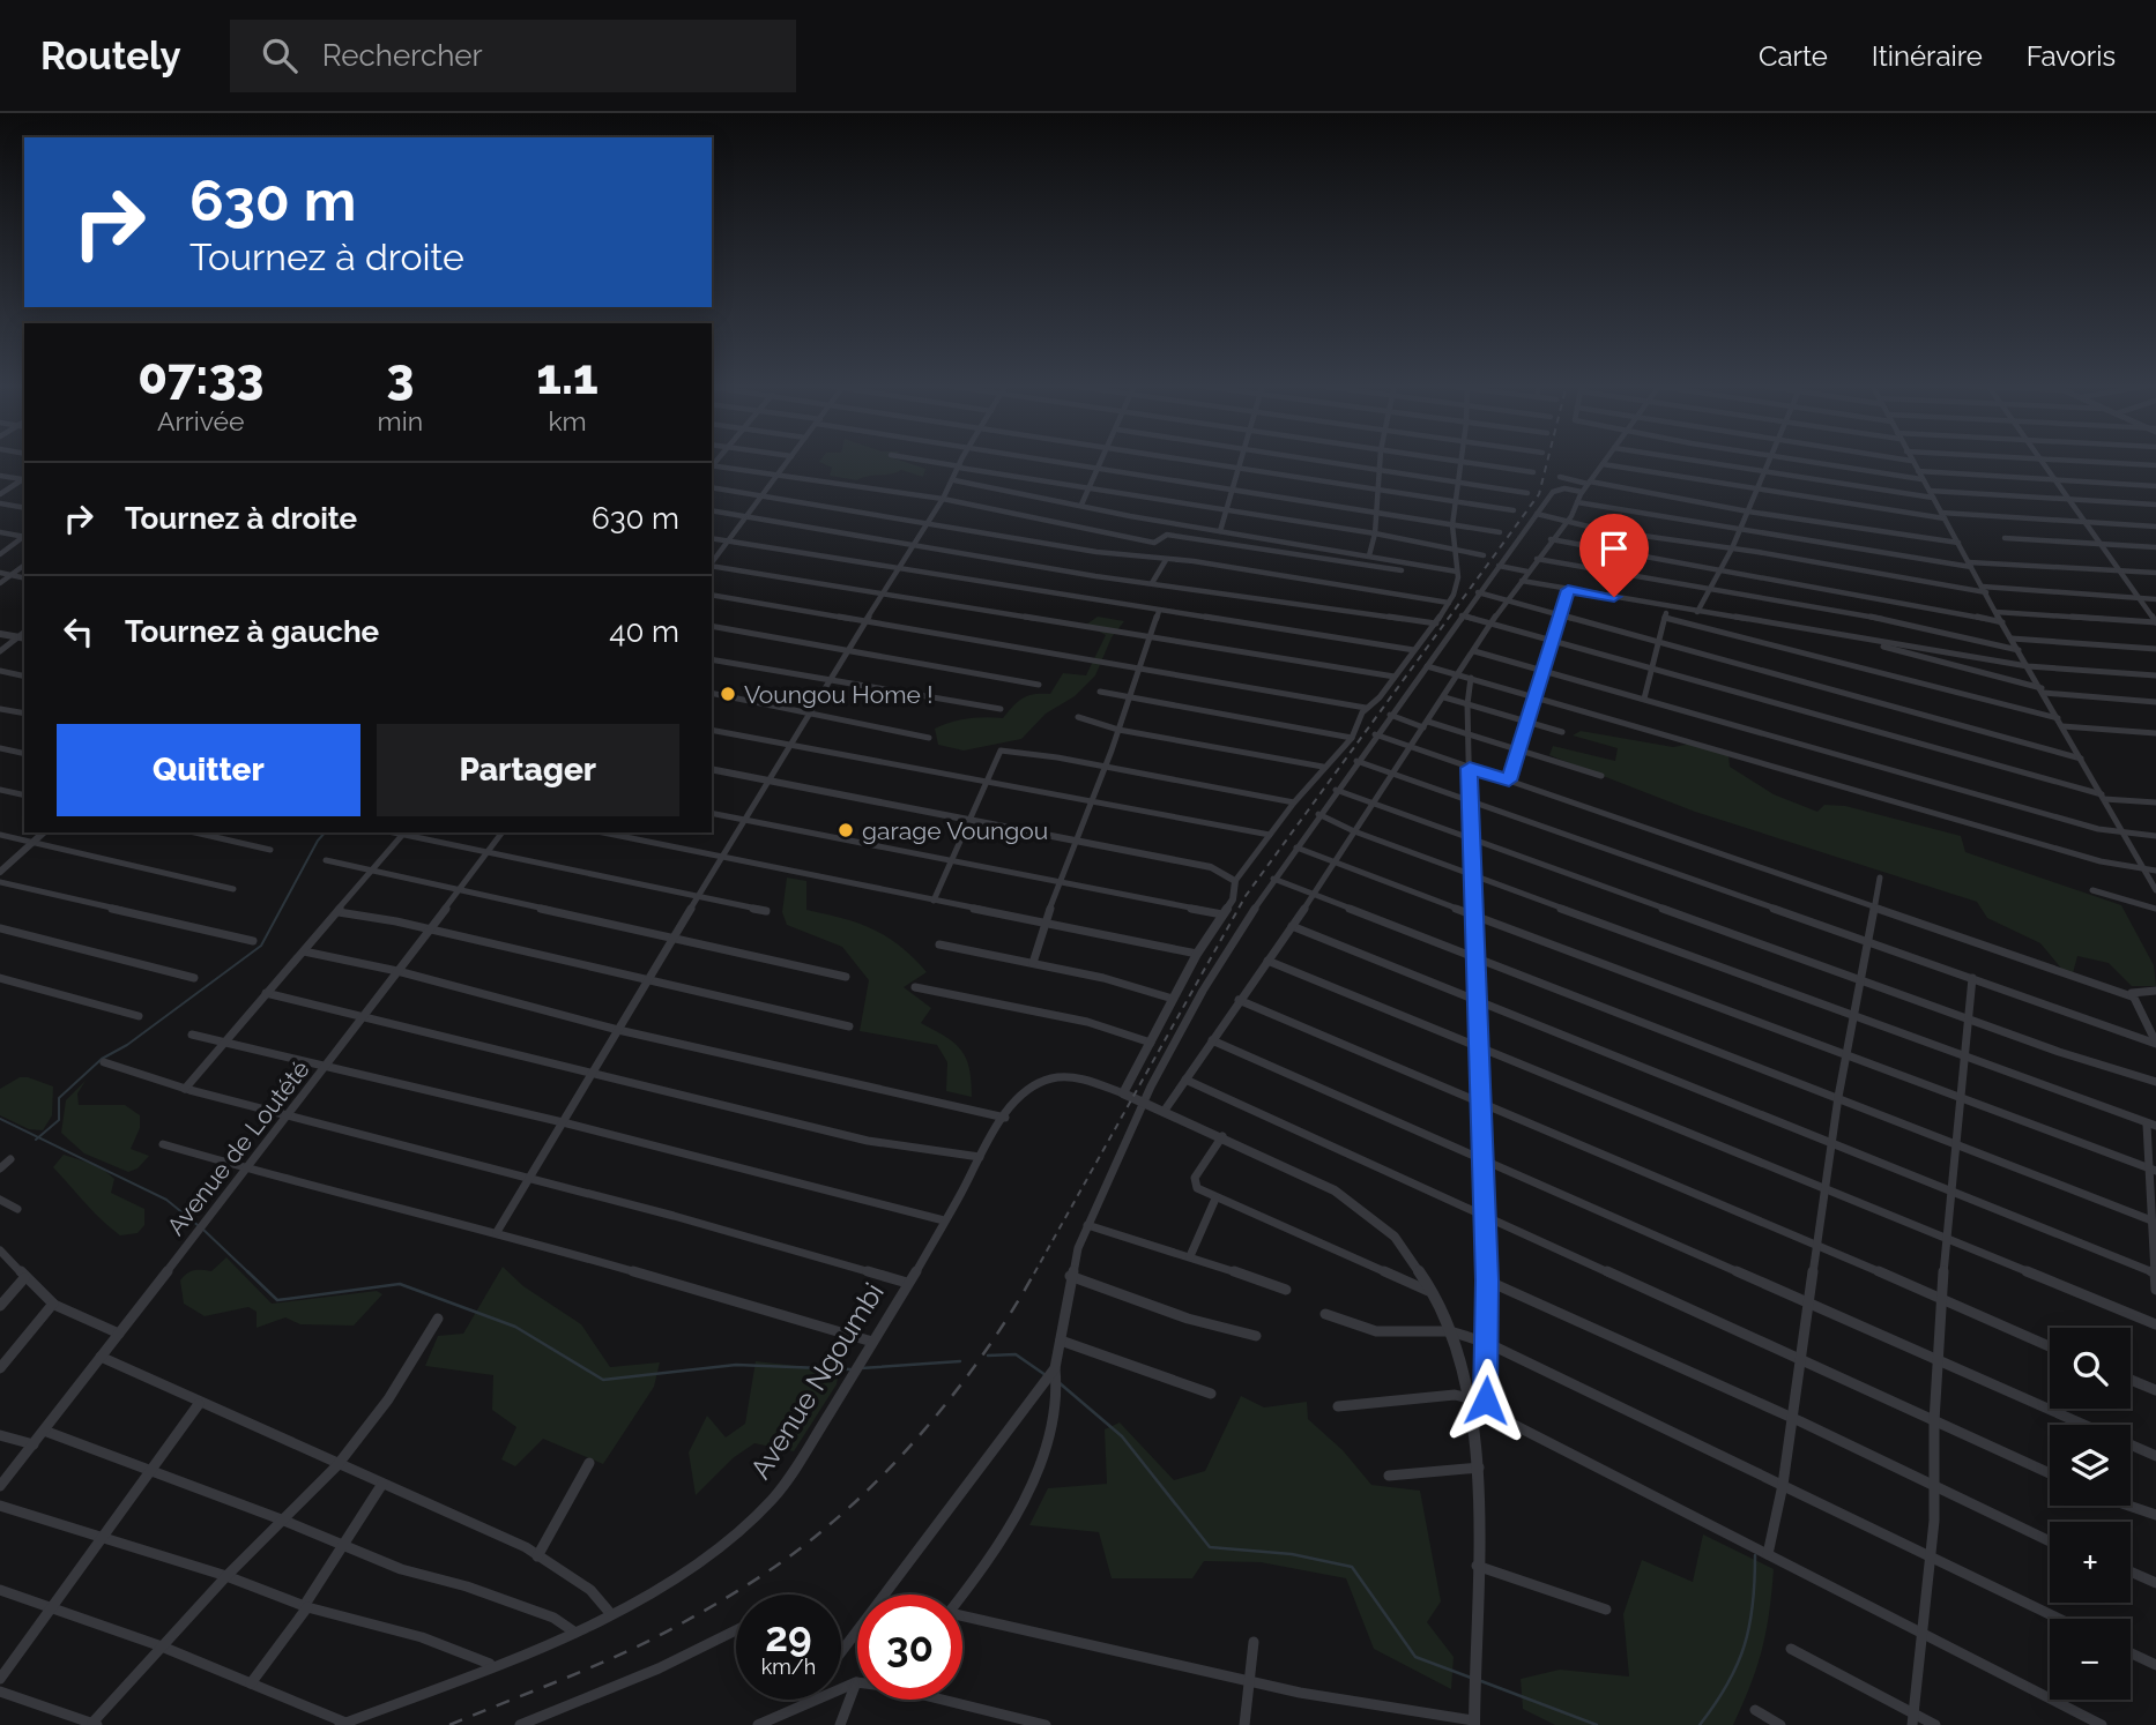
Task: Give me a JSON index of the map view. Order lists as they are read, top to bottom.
{
  "streets": {
    "street": ["Avenue de Loutété", "Avenue Ngoumbi"]
  },
  "places": ["Voungou Home !", "garage Voungou"],
  "page": {
    "header": "Routely",
    "search": "Rechercher",
    "nav": ["Carte", "Itinéraire", "Favoris"],
    "turn": ["630 m", "Tournez à droite"],
    "eta": [
      "07:33",
      "Arrivée",
      "3",
      "min",
      "1.1",
      "km"
    ],
    "list": [
      {
        "name": "Tournez à droite",
        "value": "630 m"
      },
      {
        "name": "Tournez à gauche",
        "value": "40 m"
      }
    ],
    "buttons": ["Quitter", "Partager"],
    "map_buttons": ["+", "−"],
    "speed": "29 km/h",
    "limit": "30"
  }
}
